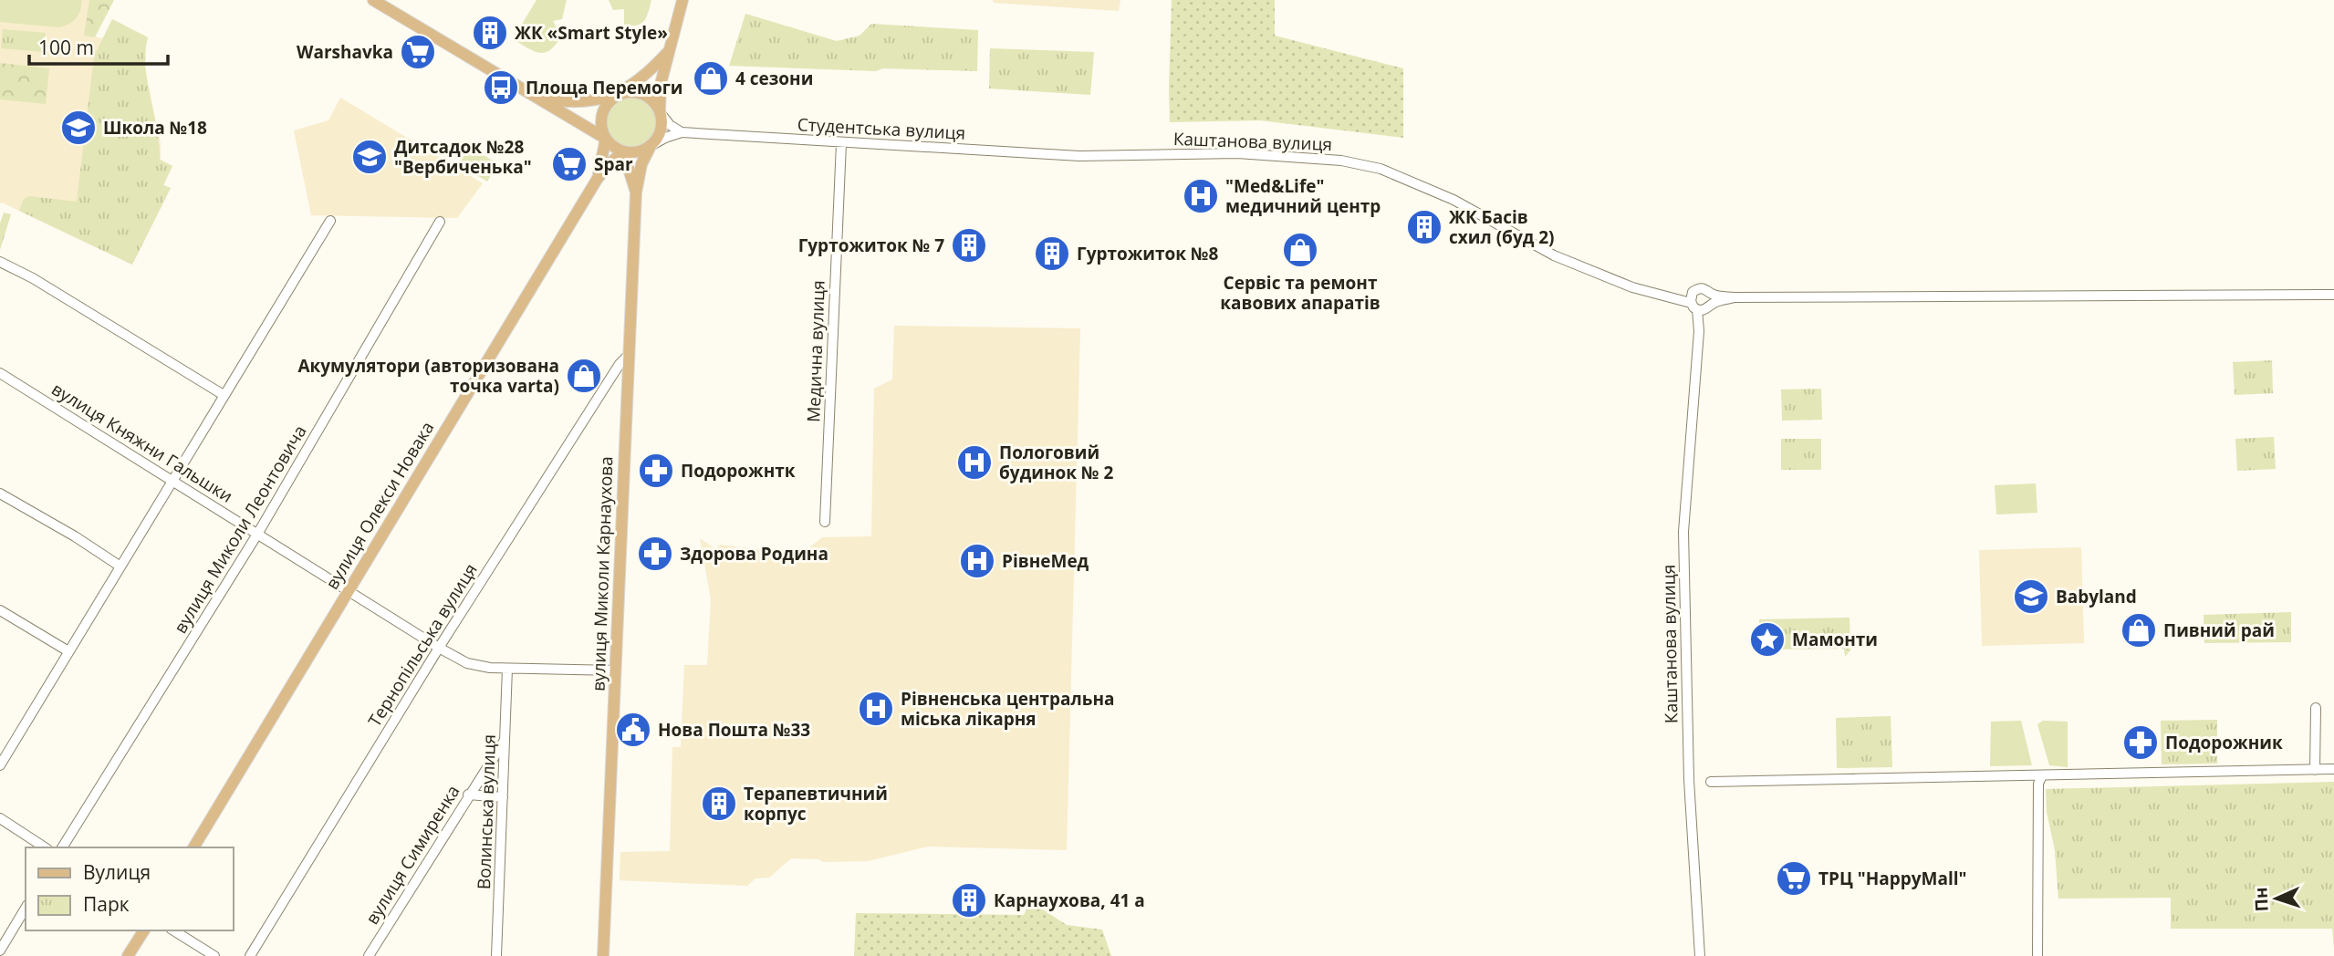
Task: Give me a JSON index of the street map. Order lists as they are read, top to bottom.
{
  "streets": {
    "main road": ["вулиця Олекси Новака", "вулиця Миколи Карнаухова"],
    "street": [
      "Студентська вулиця",
      "Каштанова вулиця",
      "Медична вулиця",
      "вулиця Княжни Гальшки",
      "вулиця Миколи Леонтовича",
      "Тернопільська вулиця",
      "Волинська вулиця",
      "вулиця Симиренка"
    ]
  },
  "crossings": [
    ["Студентська вулиця", "Каштанова вулиця"],
    ["Студентська вулиця", "Медична вулиця"],
    ["вулиця Княжни Гальшки", "вулиця Олекси Новака"],
    ["вулиця Княжни Гальшки", "вулиця Миколи Леонтовича"],
    ["вулиця Княжни Гальшки", "вулиця Миколи Карнаухова"],
    ["вулиця Княжни Гальшки", "Тернопільська вулиця"],
    ["вулиця Княжни Гальшки", "Волинська вулиця"],
    ["вулиця Олекси Новака", "вулиця Миколи Карнаухова"],
    ["вулиця Миколи Карнаухова", "Тернопільська вулиця"],
    ["Волинська вулиця", "вулиця Симиренка"]
  ],
  "places": {
    "building": [
      "ЖК «Smart Style»",
      "ЖК Басів схил (буд 2)",
      "Гуртожиток № 7",
      "Гуртожиток №8",
      "Терапевтичний корпус",
      "Карнаухова, 41 а"
    ],
    "supermarket": ["Warshavka", "Spar", "ТРЦ \"HappyMall\""],
    "shop": [
      "4 сезони",
      "Сервіс та ремонт кавових апаратів",
      "Акумулятори (авторизована точка varta)",
      "Пивний рай"
    ],
    "bus stop": ["Площа Перемоги"],
    "school or university": ["Школа №18", "Дитсадок №28 \"Вербиченька\"", "Babyland"],
    "hospital": [
      "\"Med&Life\" медичний центр",
      "Пологовий будинок № 2",
      "РівнеМед",
      "Рівненська центральна міська лікарня"
    ],
    "pharmacy": ["Подорожнтк", "Здорова Родина", "Подорожник"],
    "place": ["Мамонти"],
    "public building": ["Нова Пошта №33"]
  },
  "legend": ["Вулиця", "Парк"],
  "scale_bar": "100 m",
  "north": "left"
}
